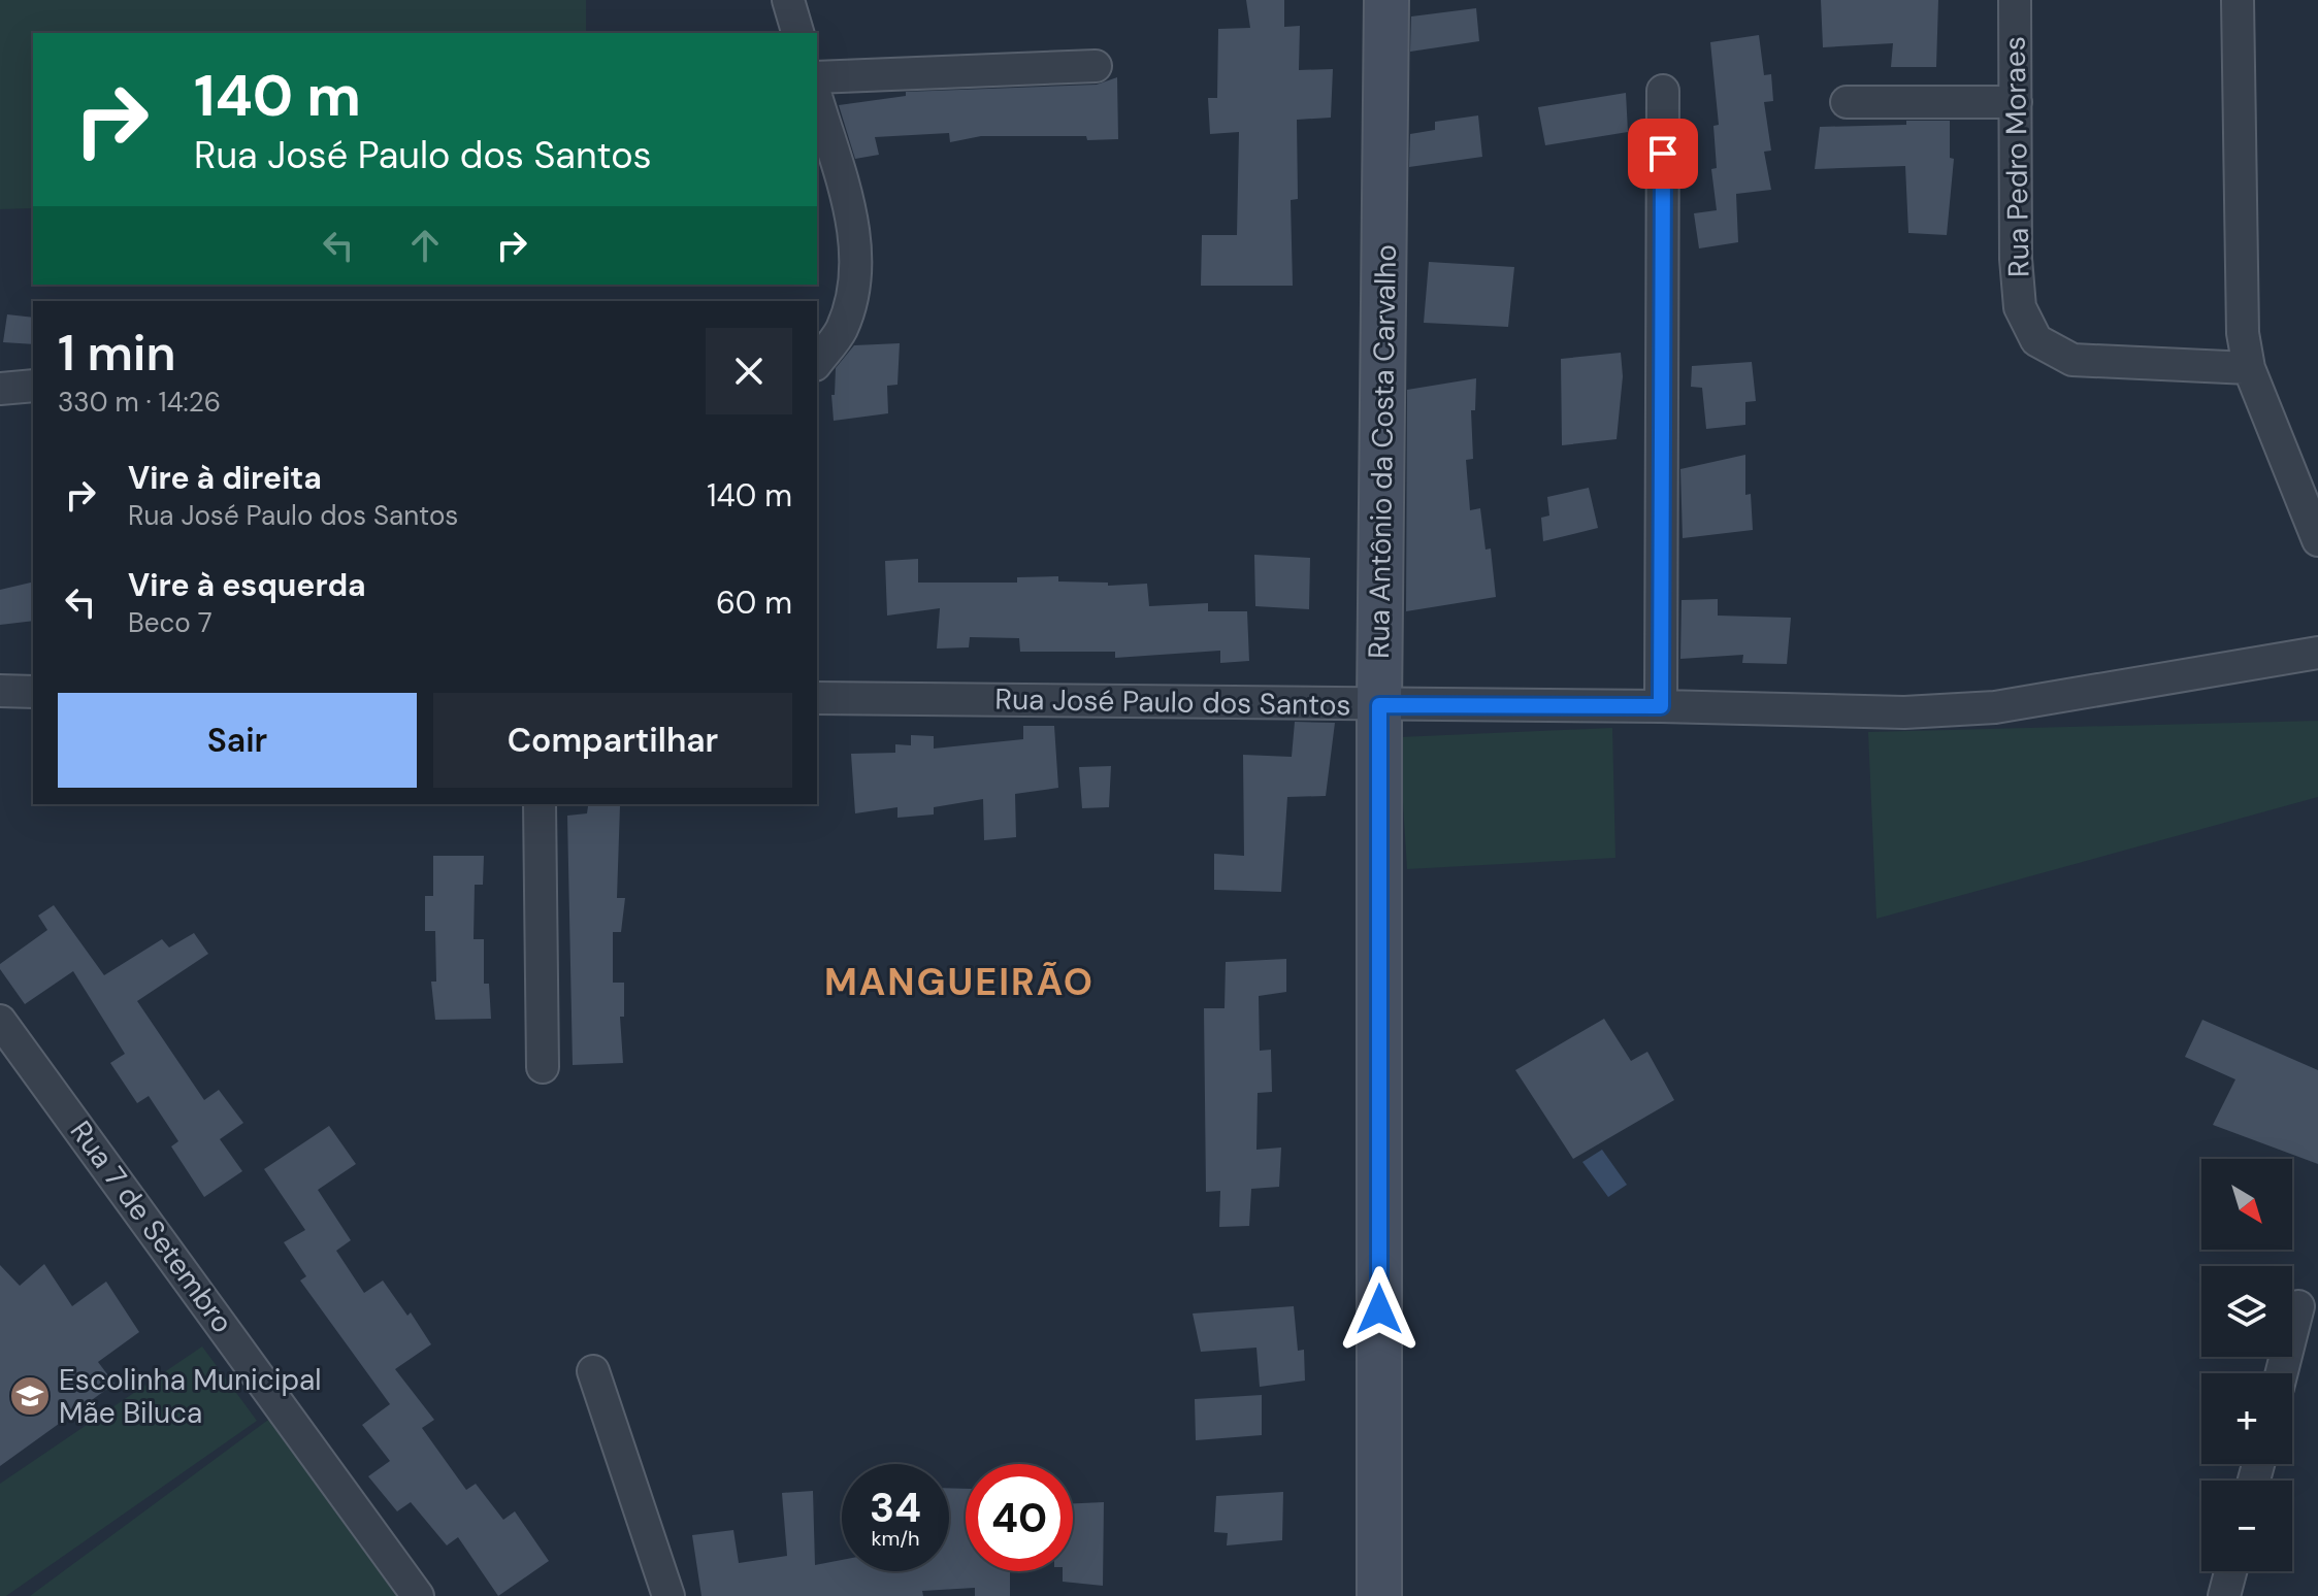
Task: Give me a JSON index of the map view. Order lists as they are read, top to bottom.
{
  "streets": {
    "street": [
      "Rua Pedro Moraes",
      "Rua Antônio da Costa Carvalho",
      "Rua José Paulo dos Santos",
      "Rua 7 de Setembro"
    ]
  },
  "crossings": [
    ["Rua Antônio da Costa Carvalho", "Rua José Paulo dos Santos"]
  ],
  "districts": ["MANGUEIRÃO"],
  "places": {
    "school or university": ["Escolinha Municipal Mãe Biluca"]
  },
  "north": "bottom right",
  "page": {
    "turn": ["140 m", "Rua José Paulo dos Santos"],
    "heading": ["1 min", "330 m · 14:26"],
    "list": [
      {
        "name": "Vire à direita",
        "note": "Rua José Paulo dos Santos",
        "value": "140 m"
      },
      {
        "name": "Vire à esquerda",
        "note": "Beco 7",
        "value": "60 m"
      }
    ],
    "buttons": ["Sair", "Compartilhar"],
    "map_buttons": ["+", "−"],
    "speed": "34 km/h",
    "limit": "40"
  }
}
